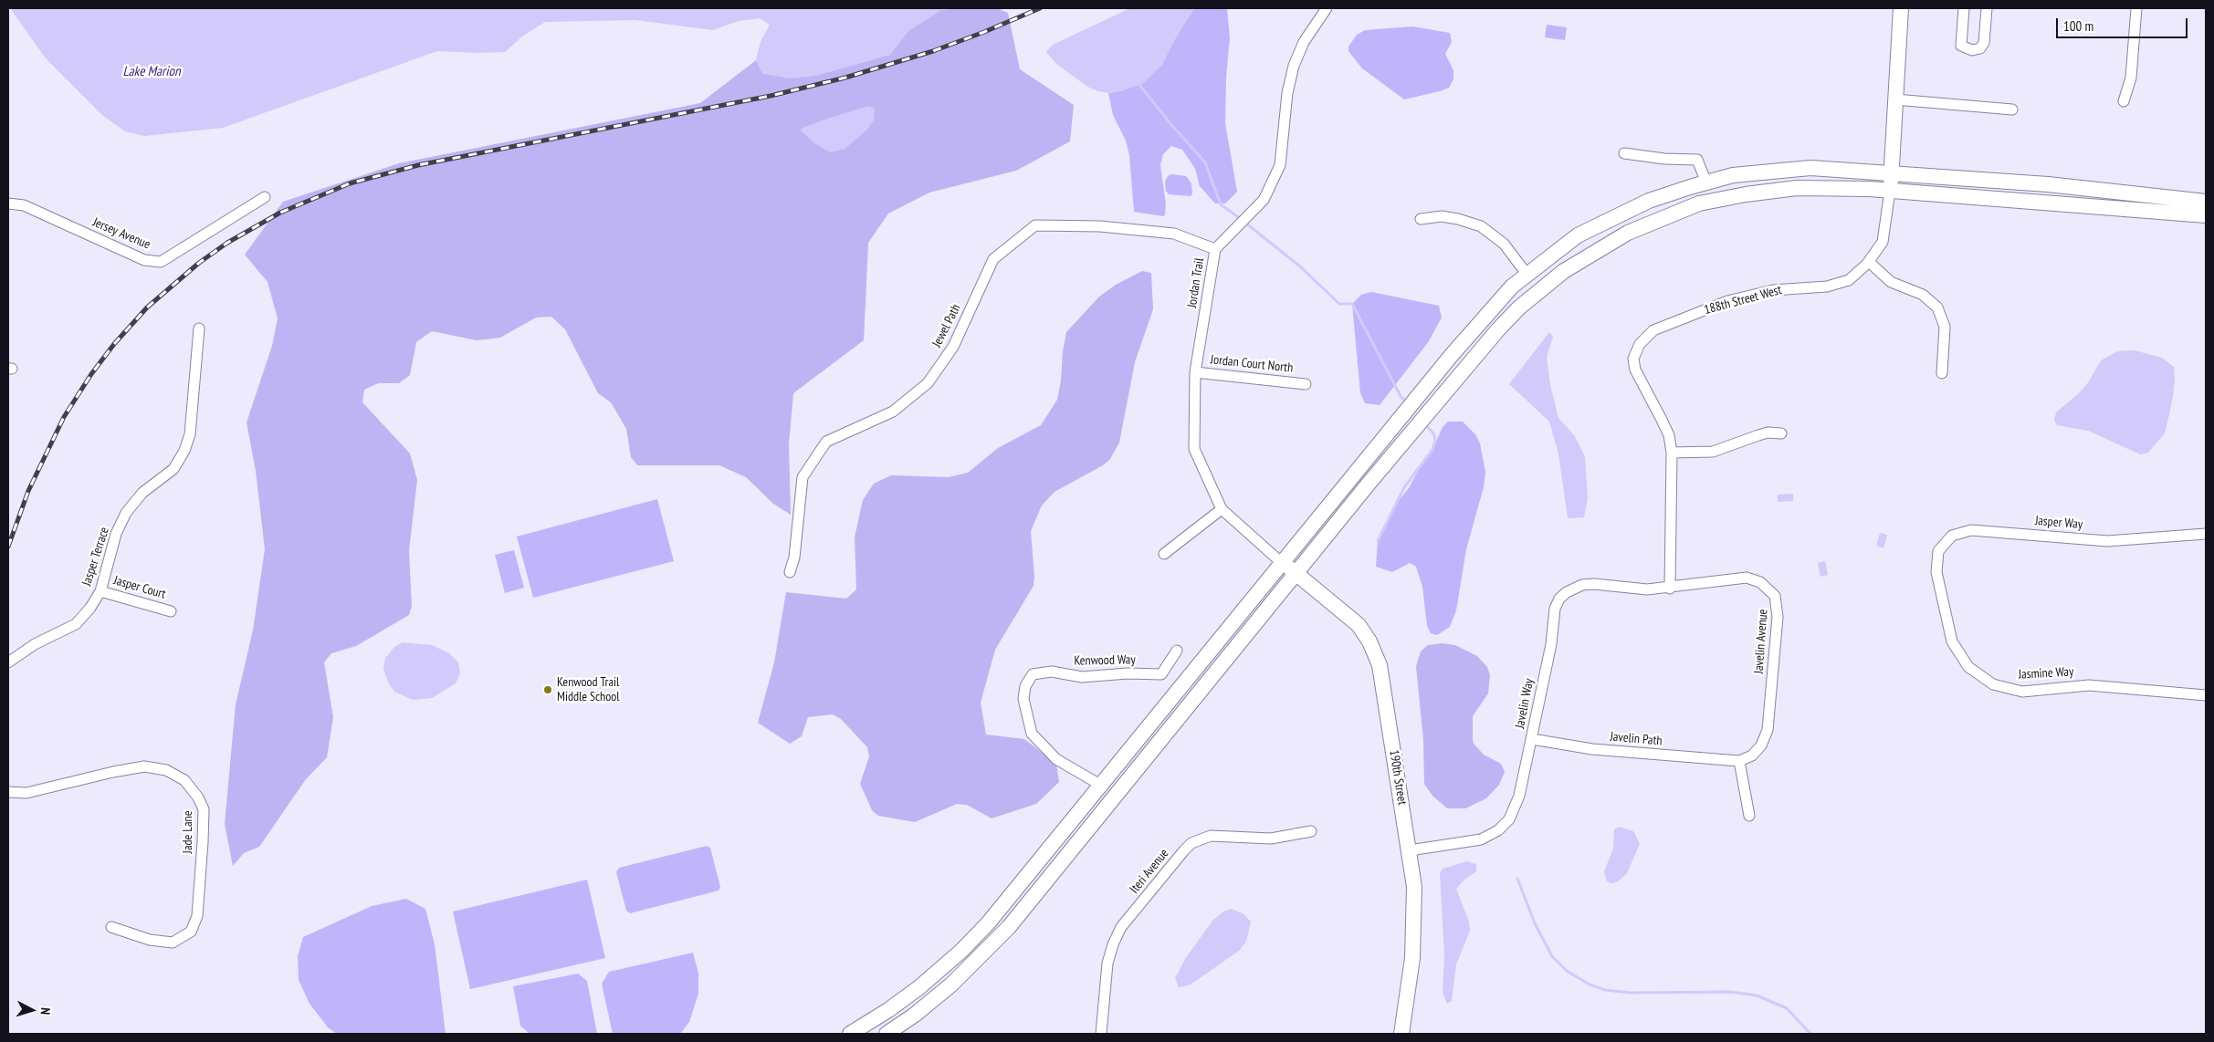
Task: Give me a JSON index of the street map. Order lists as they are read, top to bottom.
{
  "streets": {
    "main road": ["188th Street West", "190th Street"],
    "street": [
      "Jersey Avenue",
      "Jordan Trail",
      "Jewel Path",
      "Jordan Court North",
      "Jasper Way",
      "Jasper Terrace",
      "Jasper Court",
      "Javelin Avenue",
      "Kenwood Way",
      "Jasmine Way",
      "Javelin Way",
      "Javelin Path",
      "Jade Lane",
      "Iteri Avenue"
    ]
  },
  "crossings": [
    ["Jordan Trail", "Jewel Path"],
    ["Jordan Trail", "Jordan Court North"],
    ["Jordan Trail", "190th Street"],
    ["188th Street West", "Javelin Avenue"],
    ["188th Street West", "Javelin Way"],
    ["Jasper Way", "Jasmine Way"],
    ["Jasper Terrace", "Jasper Court"],
    ["Javelin Avenue", "Javelin Way"],
    ["Javelin Avenue", "Javelin Path"],
    ["Javelin Way", "Javelin Path"],
    ["Javelin Way", "190th Street"]
  ],
  "water": ["Lake Marion"],
  "places": ["Kenwood Trail Middle School"],
  "scale_bar": "100 m",
  "north": "right"
}
